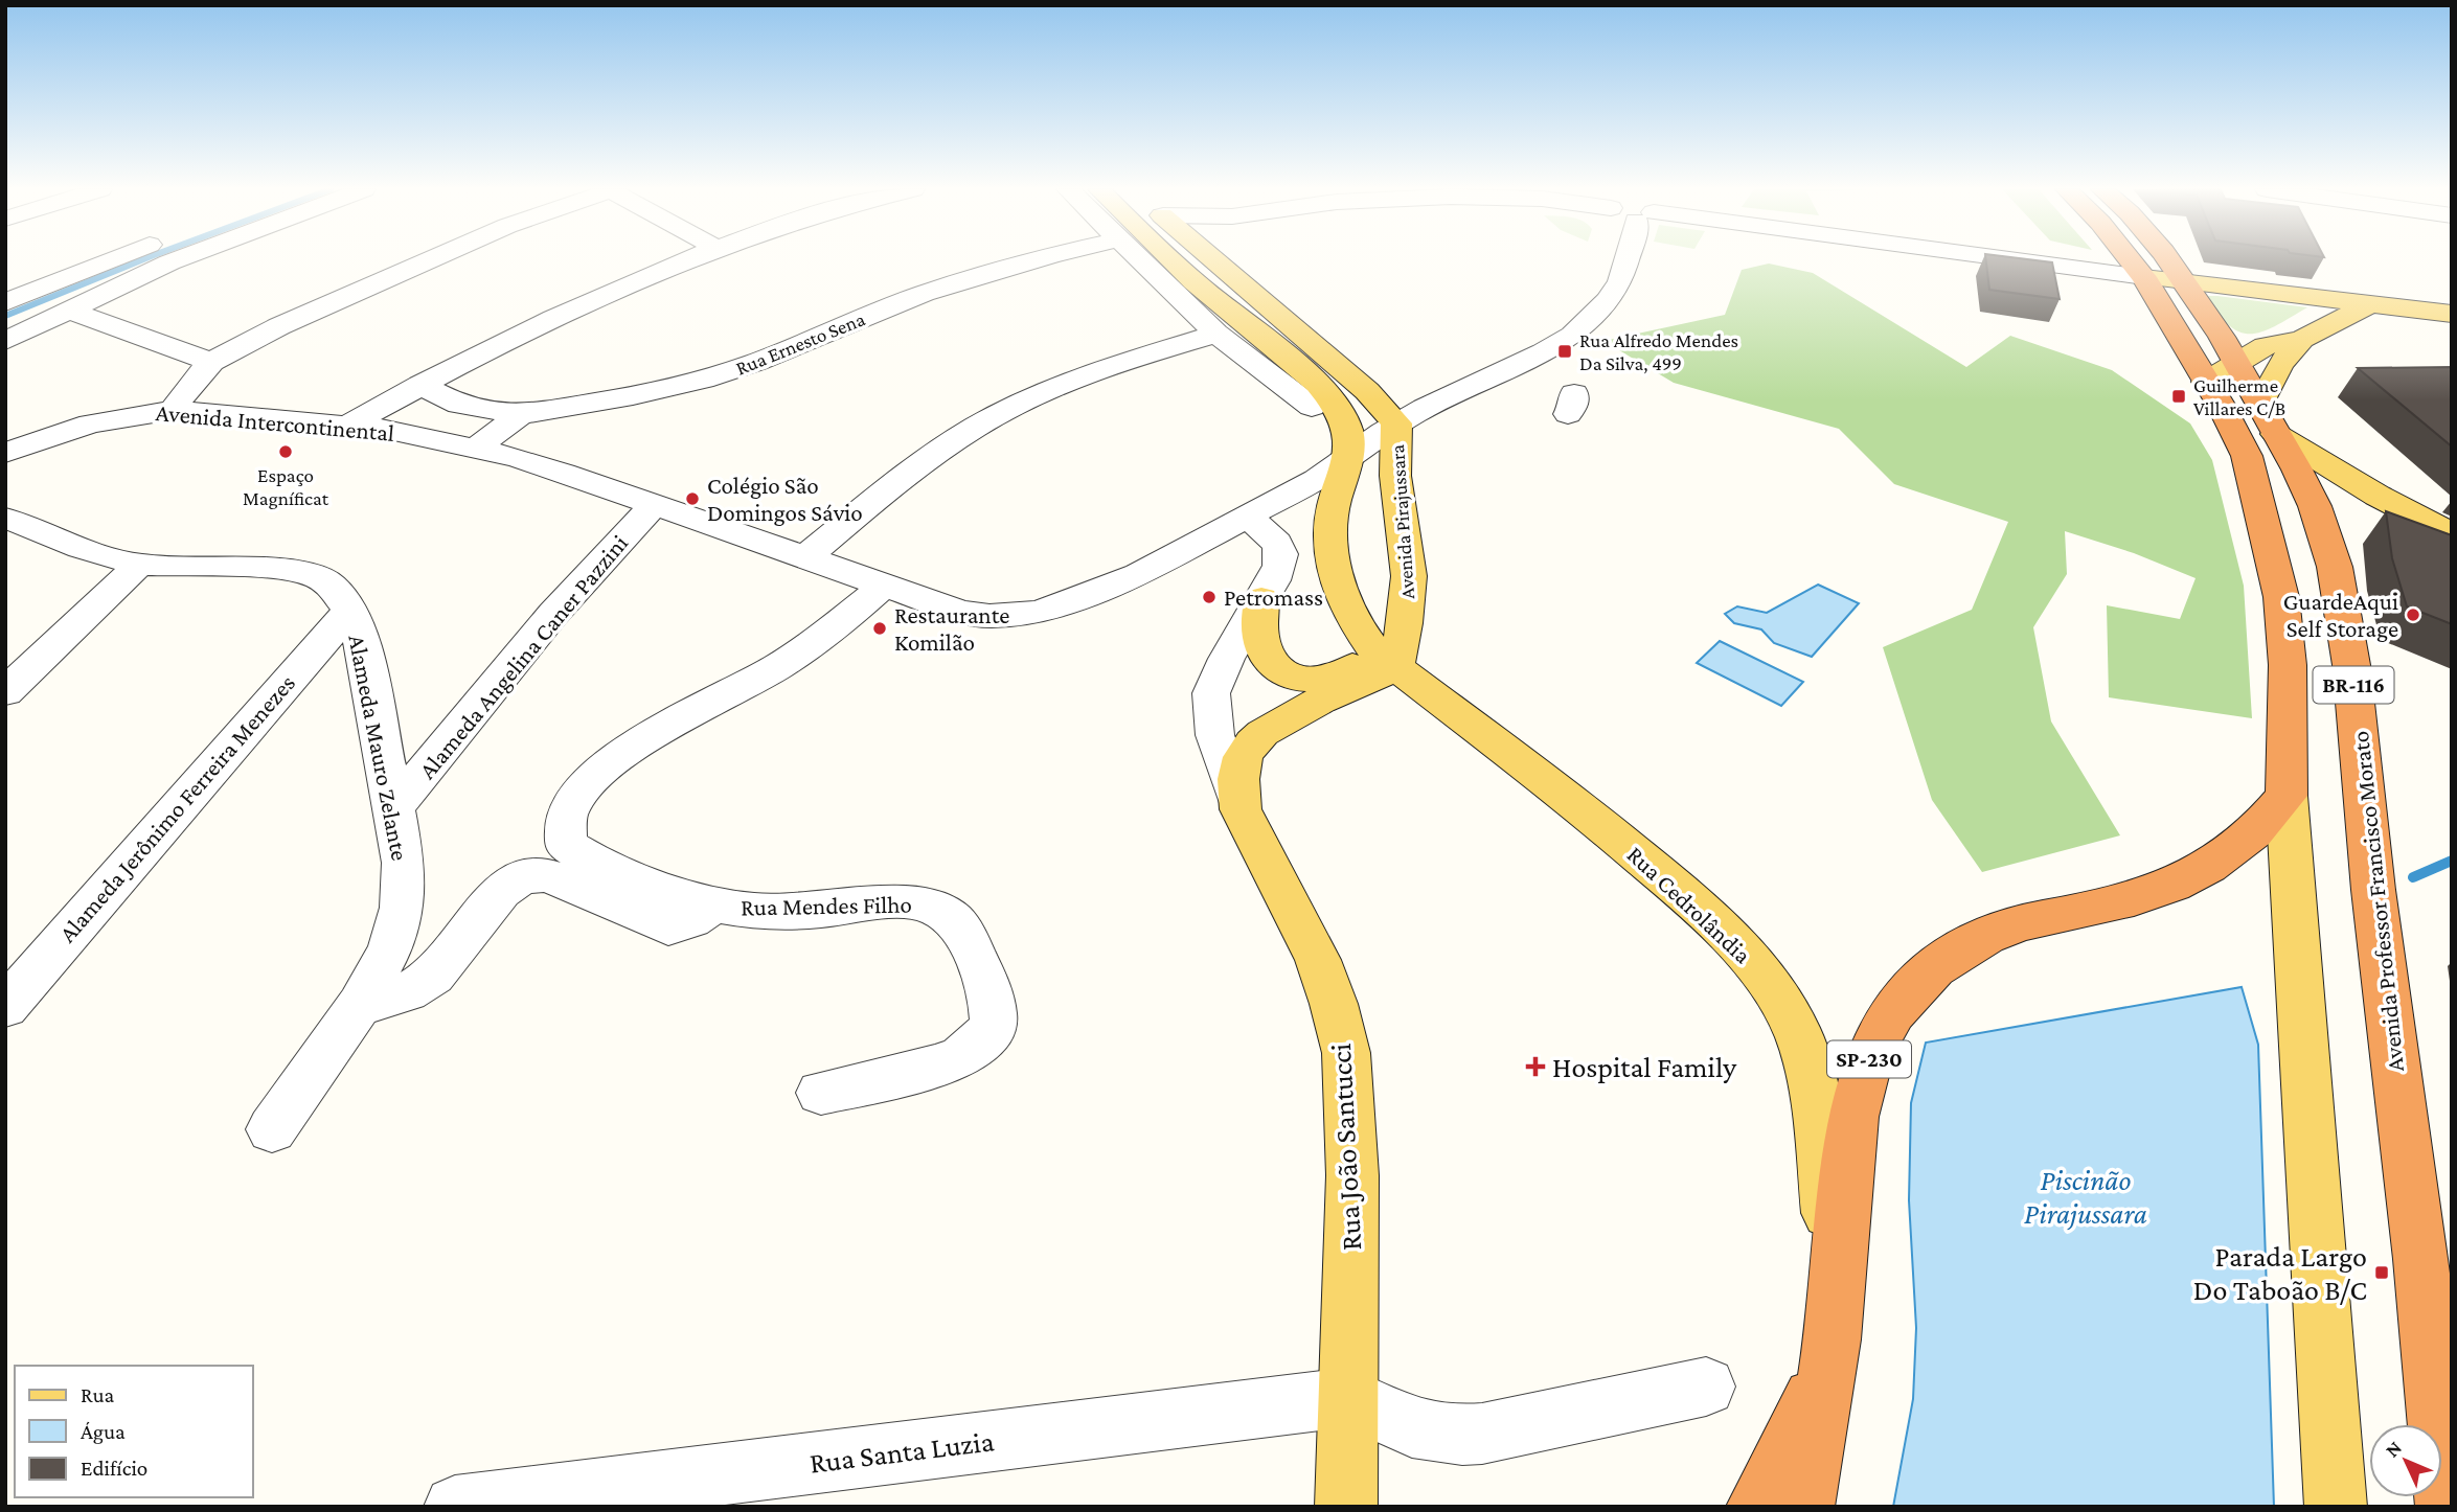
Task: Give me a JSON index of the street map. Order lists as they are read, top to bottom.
{
  "streets": {
    "highway": [
      "BR-116",
      "Avenida Professor Francisco Morato",
      "Rua Cedrolândia",
      "SP-230"
    ],
    "main road": ["Avenida Pirajussara", "Rua João Santucci"],
    "street": [
      "Rua Ernesto Sena",
      "Avenida Intercontinental",
      "Alameda Angelina Caner Pazzini",
      "Alameda Mauro Zelante",
      "Alameda Jerônimo Ferreira Menezes",
      "Rua Mendes Filho",
      "Rua Santa Luzia"
    ]
  },
  "crossings": [
    ["Rua Ernesto Sena", "Avenida Intercontinental"],
    ["Avenida Intercontinental", "Avenida Pirajussara"],
    ["Avenida Intercontinental", "Alameda Angelina Caner Pazzini"],
    ["Avenida Intercontinental", "Rua Mendes Filho"],
    ["Avenida Intercontinental", "Rua João Santucci"],
    ["Avenida Pirajussara", "Rua Cedrolândia"],
    ["Avenida Pirajussara", "Rua João Santucci"],
    ["Alameda Angelina Caner Pazzini", "Alameda Mauro Zelante"],
    ["BR-116", "Rua Cedrolândia"],
    ["Alameda Mauro Zelante", "Alameda Jerônimo Ferreira Menezes"],
    ["Rua Cedrolândia", "Rua João Santucci"],
    ["Rua João Santucci", "Rua Santa Luzia"]
  ],
  "water": ["Piscinão Pirajussara"],
  "places": {
    "transit": ["Rua Alfredo Mendes Da Silva, 499", "Guilherme Villares C/B", "Parada Largo Do Taboão B/C"],
    "other": [
      "Espaço Magníficat",
      "Colégio São Domingos Sávio",
      "Petromass",
      "GuardeAqui Self Storage",
      "Restaurante Komilão"
    ],
    "health": ["Hospital Family"]
  },
  "legend": ["Rua", "Água", "Edifício"],
  "north": "top left"
}
